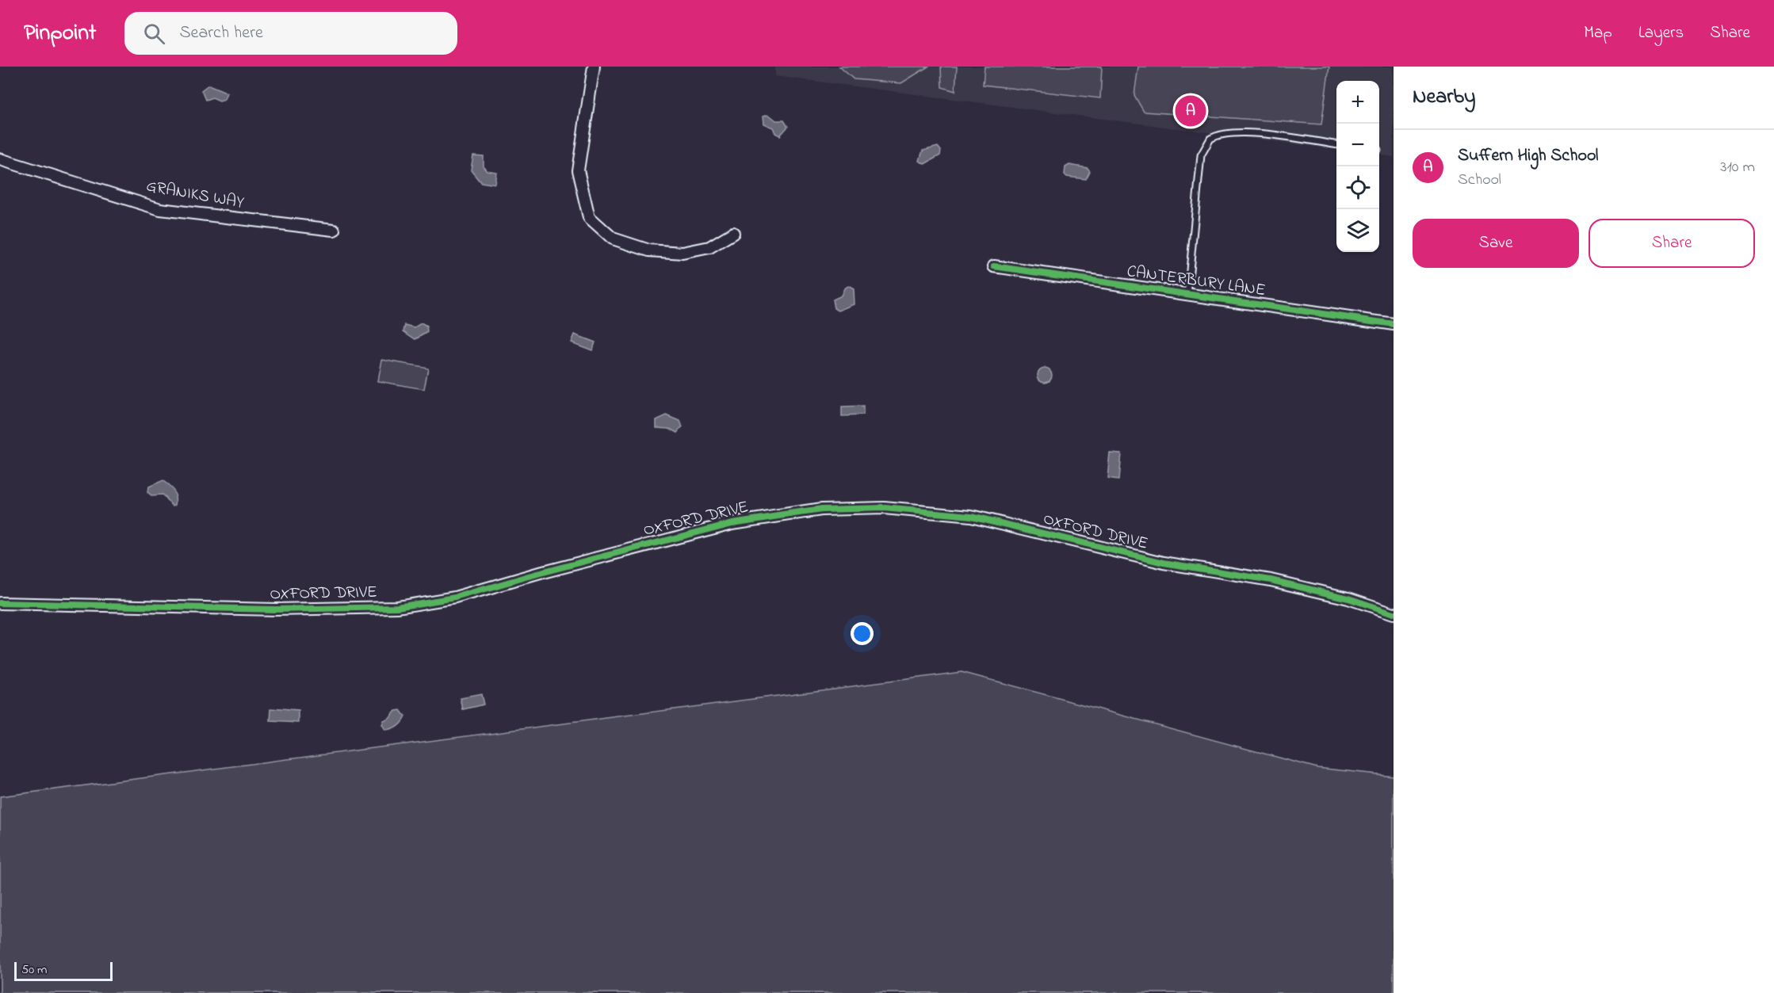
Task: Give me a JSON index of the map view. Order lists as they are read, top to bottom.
{
  "streets": {
    "street": ["GRANIKS WAY", "CANTERBURY LANE", "OXFORD DRIVE"]
  },
  "scale_bar": "50 m",
  "page": {
    "header": "Pinpoint",
    "search": "Search here",
    "nav": ["Map", "Layers", "Share"],
    "heading": "Nearby",
    "map_buttons": ["+", "−"],
    "pins": "A",
    "list": [
      {
        "mark": "A",
        "name": "Suffern High School",
        "note": "School",
        "value": "310 m"
      }
    ],
    "buttons": ["Save", "Share"],
    "scale": "50 m"
  }
}
